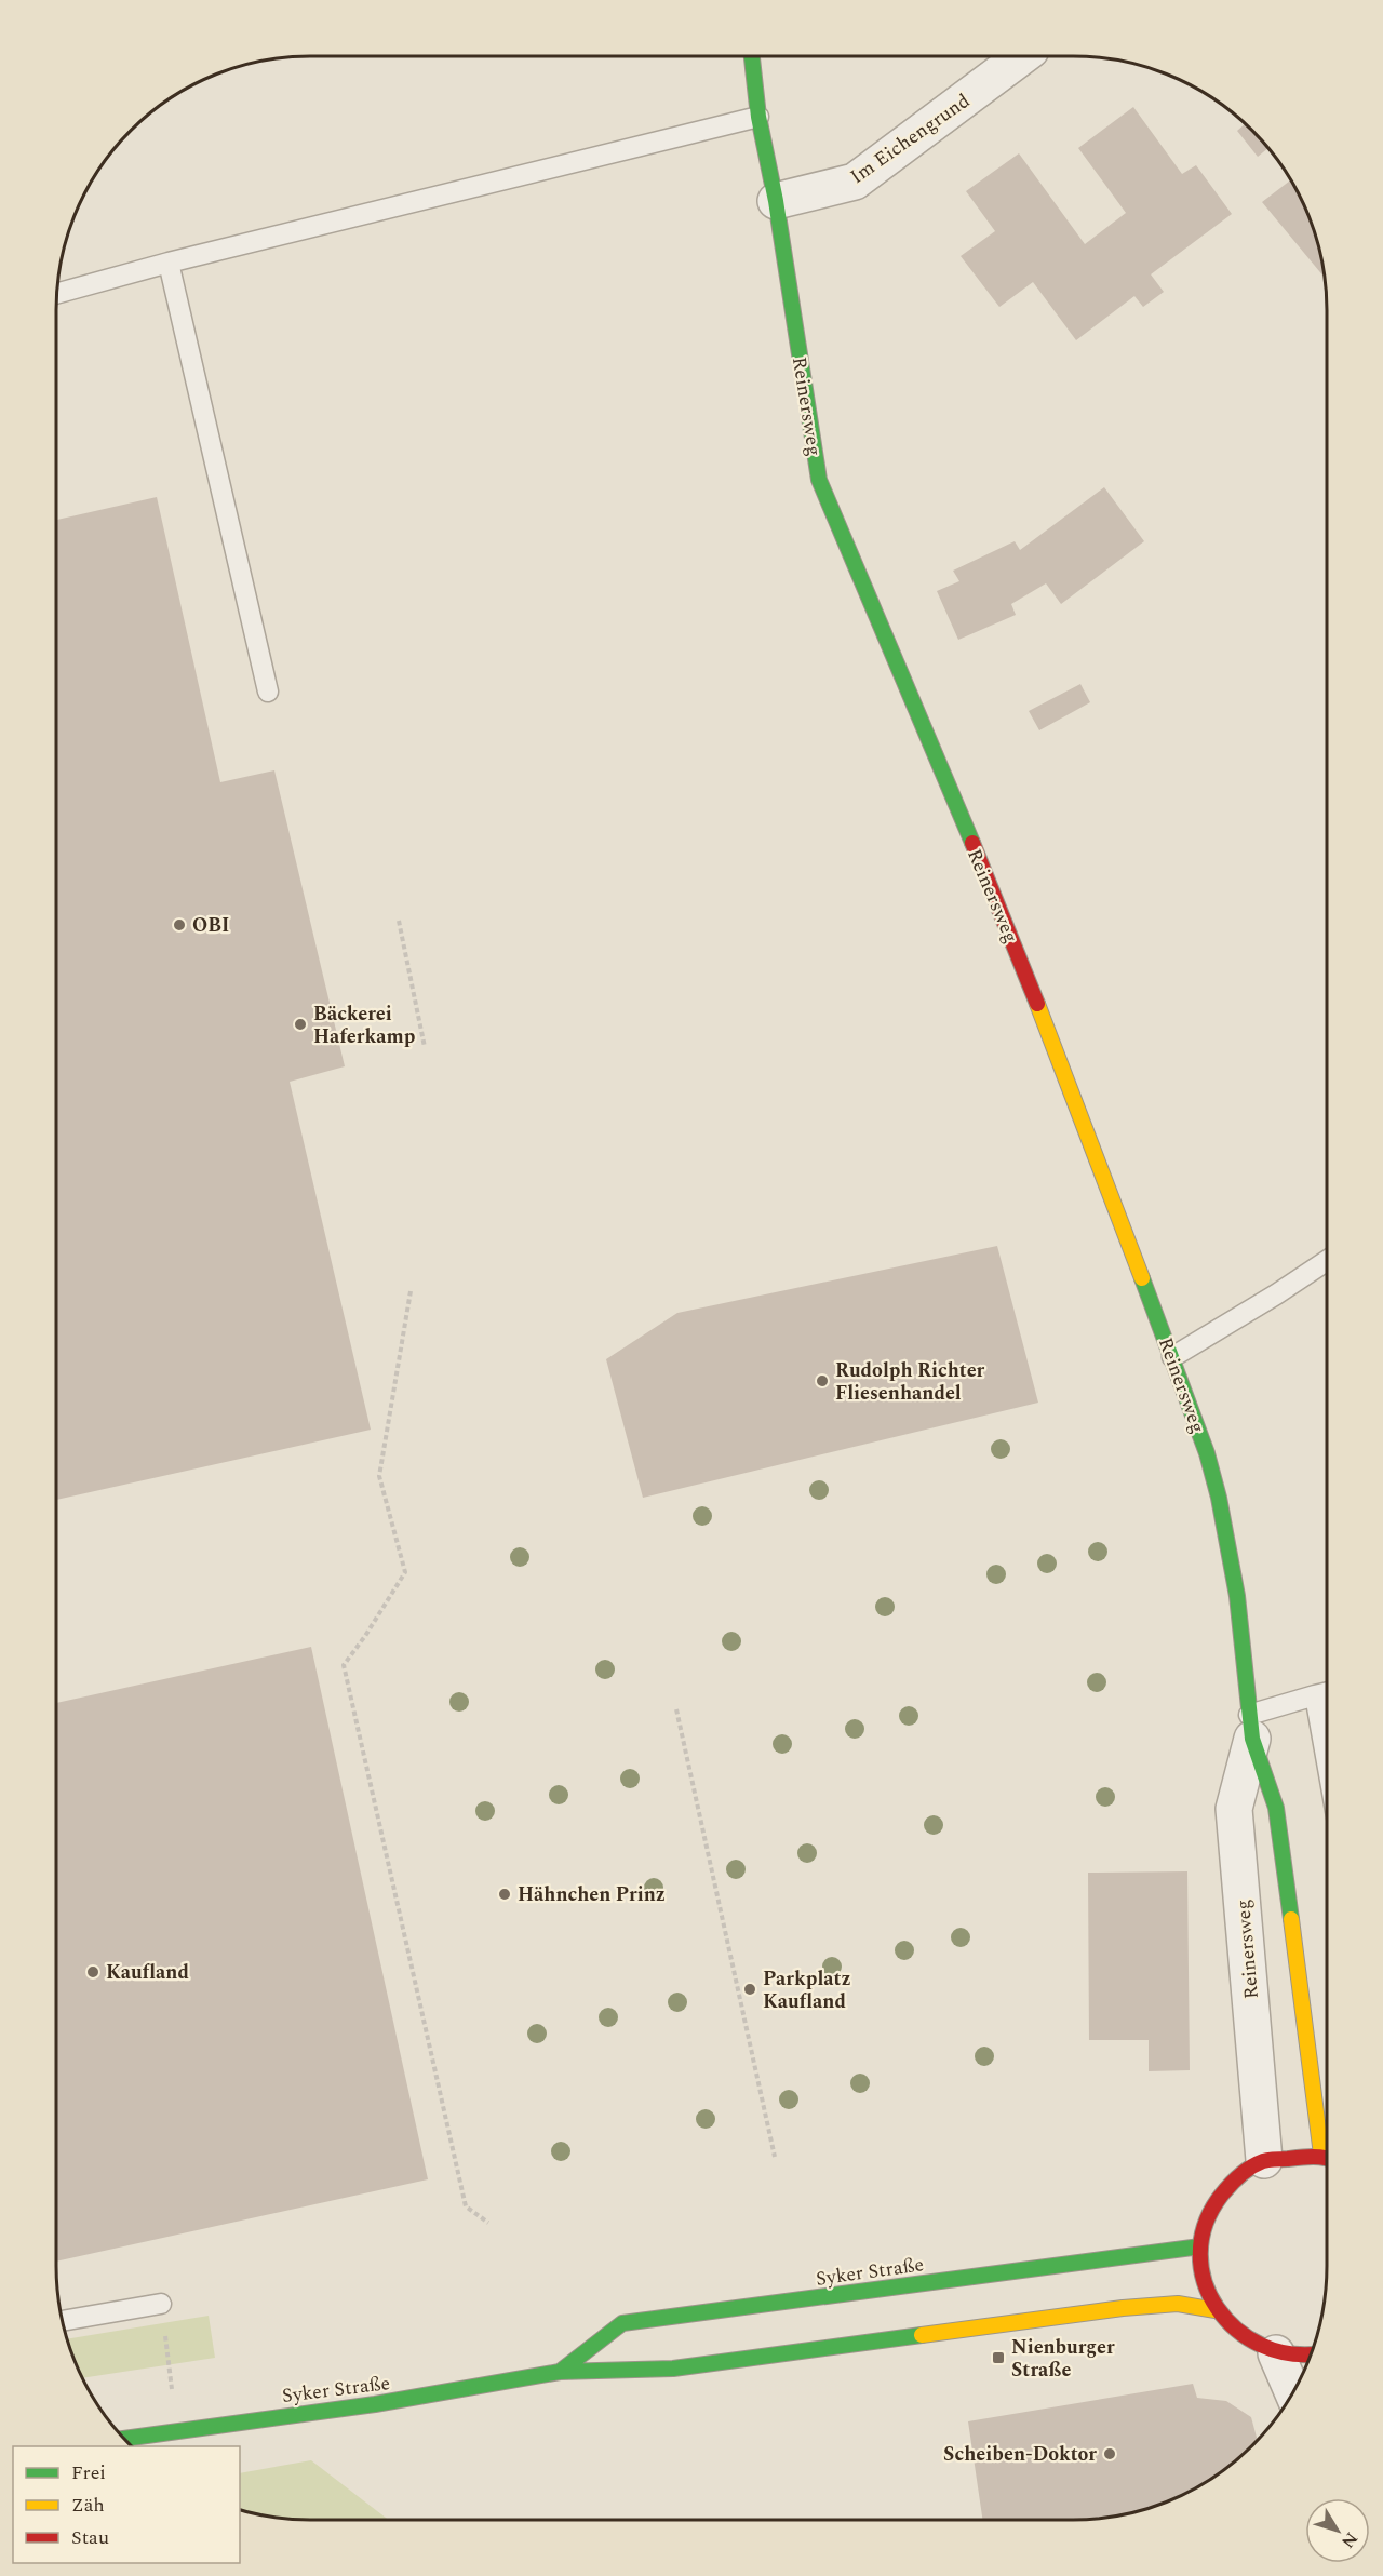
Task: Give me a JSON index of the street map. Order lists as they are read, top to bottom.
{
  "streets": {
    "main road": ["Reinersweg", "Syker Straße"],
    "street": ["Im Eichengrund"]
  },
  "crossings": [
    ["Im Eichengrund", "Reinersweg"]
  ],
  "places": {
    "other": [
      "OBI",
      "Bäckerei Haferkamp",
      "Rudolph Richter Fliesenhandel",
      "Hähnchen Prinz",
      "Kaufland",
      "Parkplatz Kaufland",
      "Scheiben-Doktor"
    ],
    "transit": ["Nienburger Straße"]
  },
  "legend": ["Frei", "Zäh", "Stau"],
  "north": "bottom right"
}
